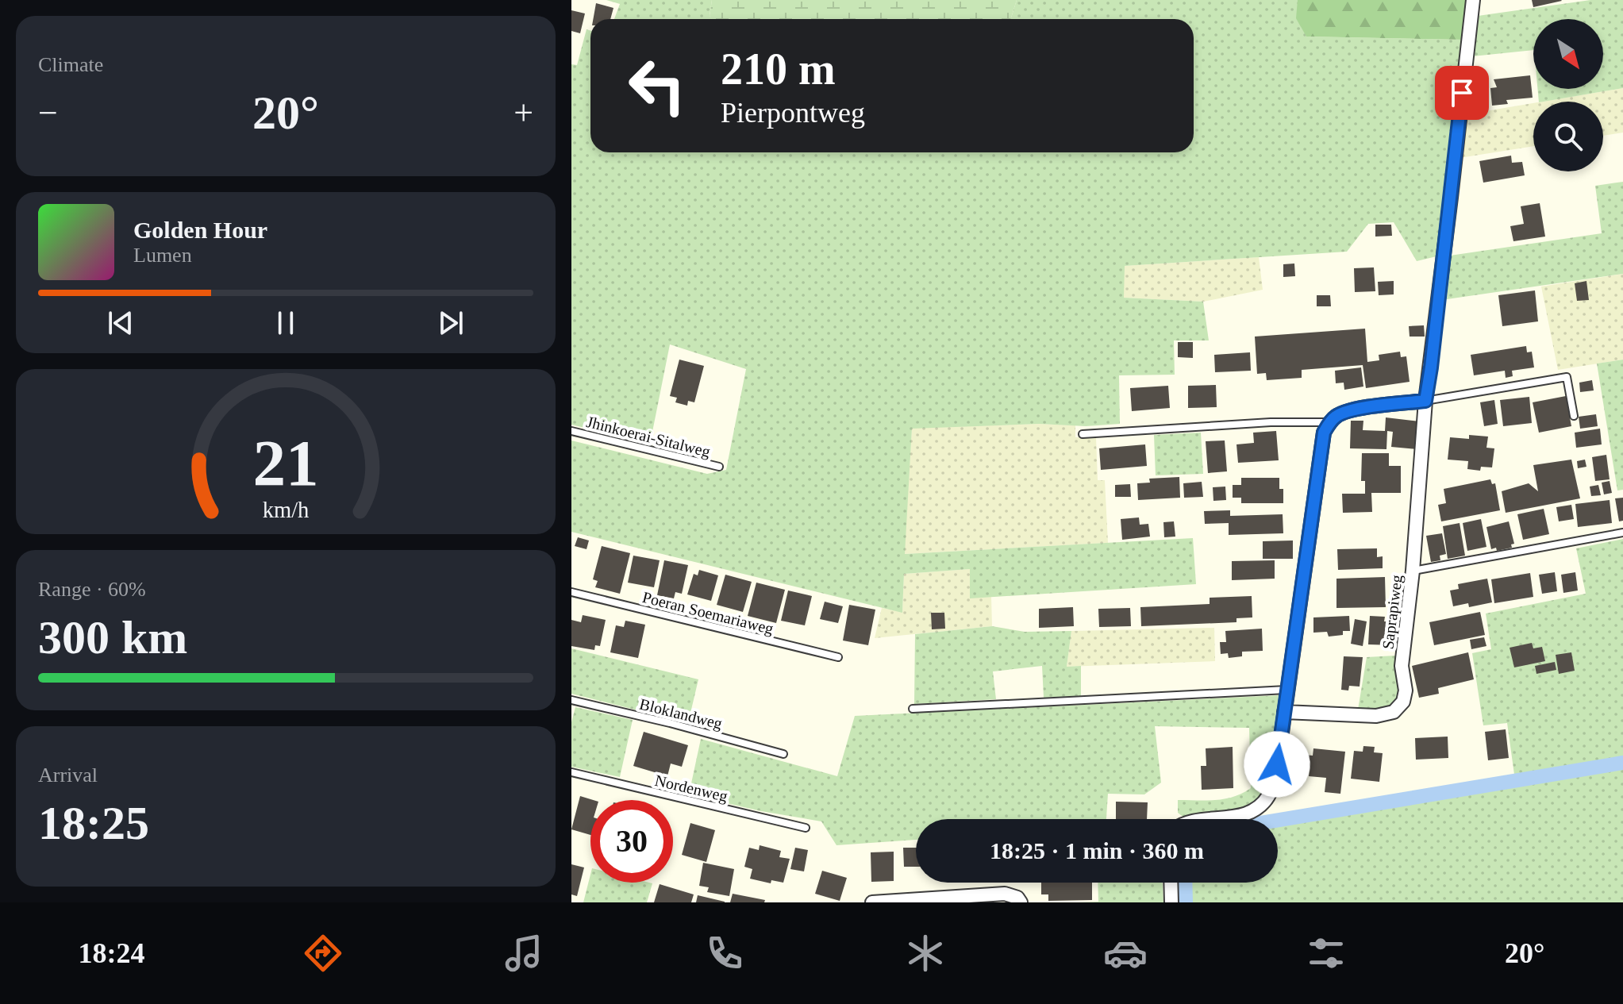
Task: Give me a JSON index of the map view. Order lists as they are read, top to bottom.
{
  "streets": {
    "street": ["Saprapiweg"],
    "lane": [
      "Jhinkoerai-Sitalweg",
      "Poeran Soemariaweg",
      "Bloklandweg",
      "Nordenweg"
    ]
  },
  "north": "bottom right",
  "page": {
    "tile": [
      "Climate",
      ["Range · 60%", "300 km"],
      ["Arrival", "18:25"]
    ],
    "turn": ["210 m", "Pierpontweg"],
    "heat": ["−", "20°", "+"],
    "song": ["Golden Hour", "Lumen"],
    "limit": "30",
    "trip": "18:25 · 1 min · 360 m",
    "tabs": ["18:24", "20°"],
    "gauge": ["21", "km/h"]
  }
}
